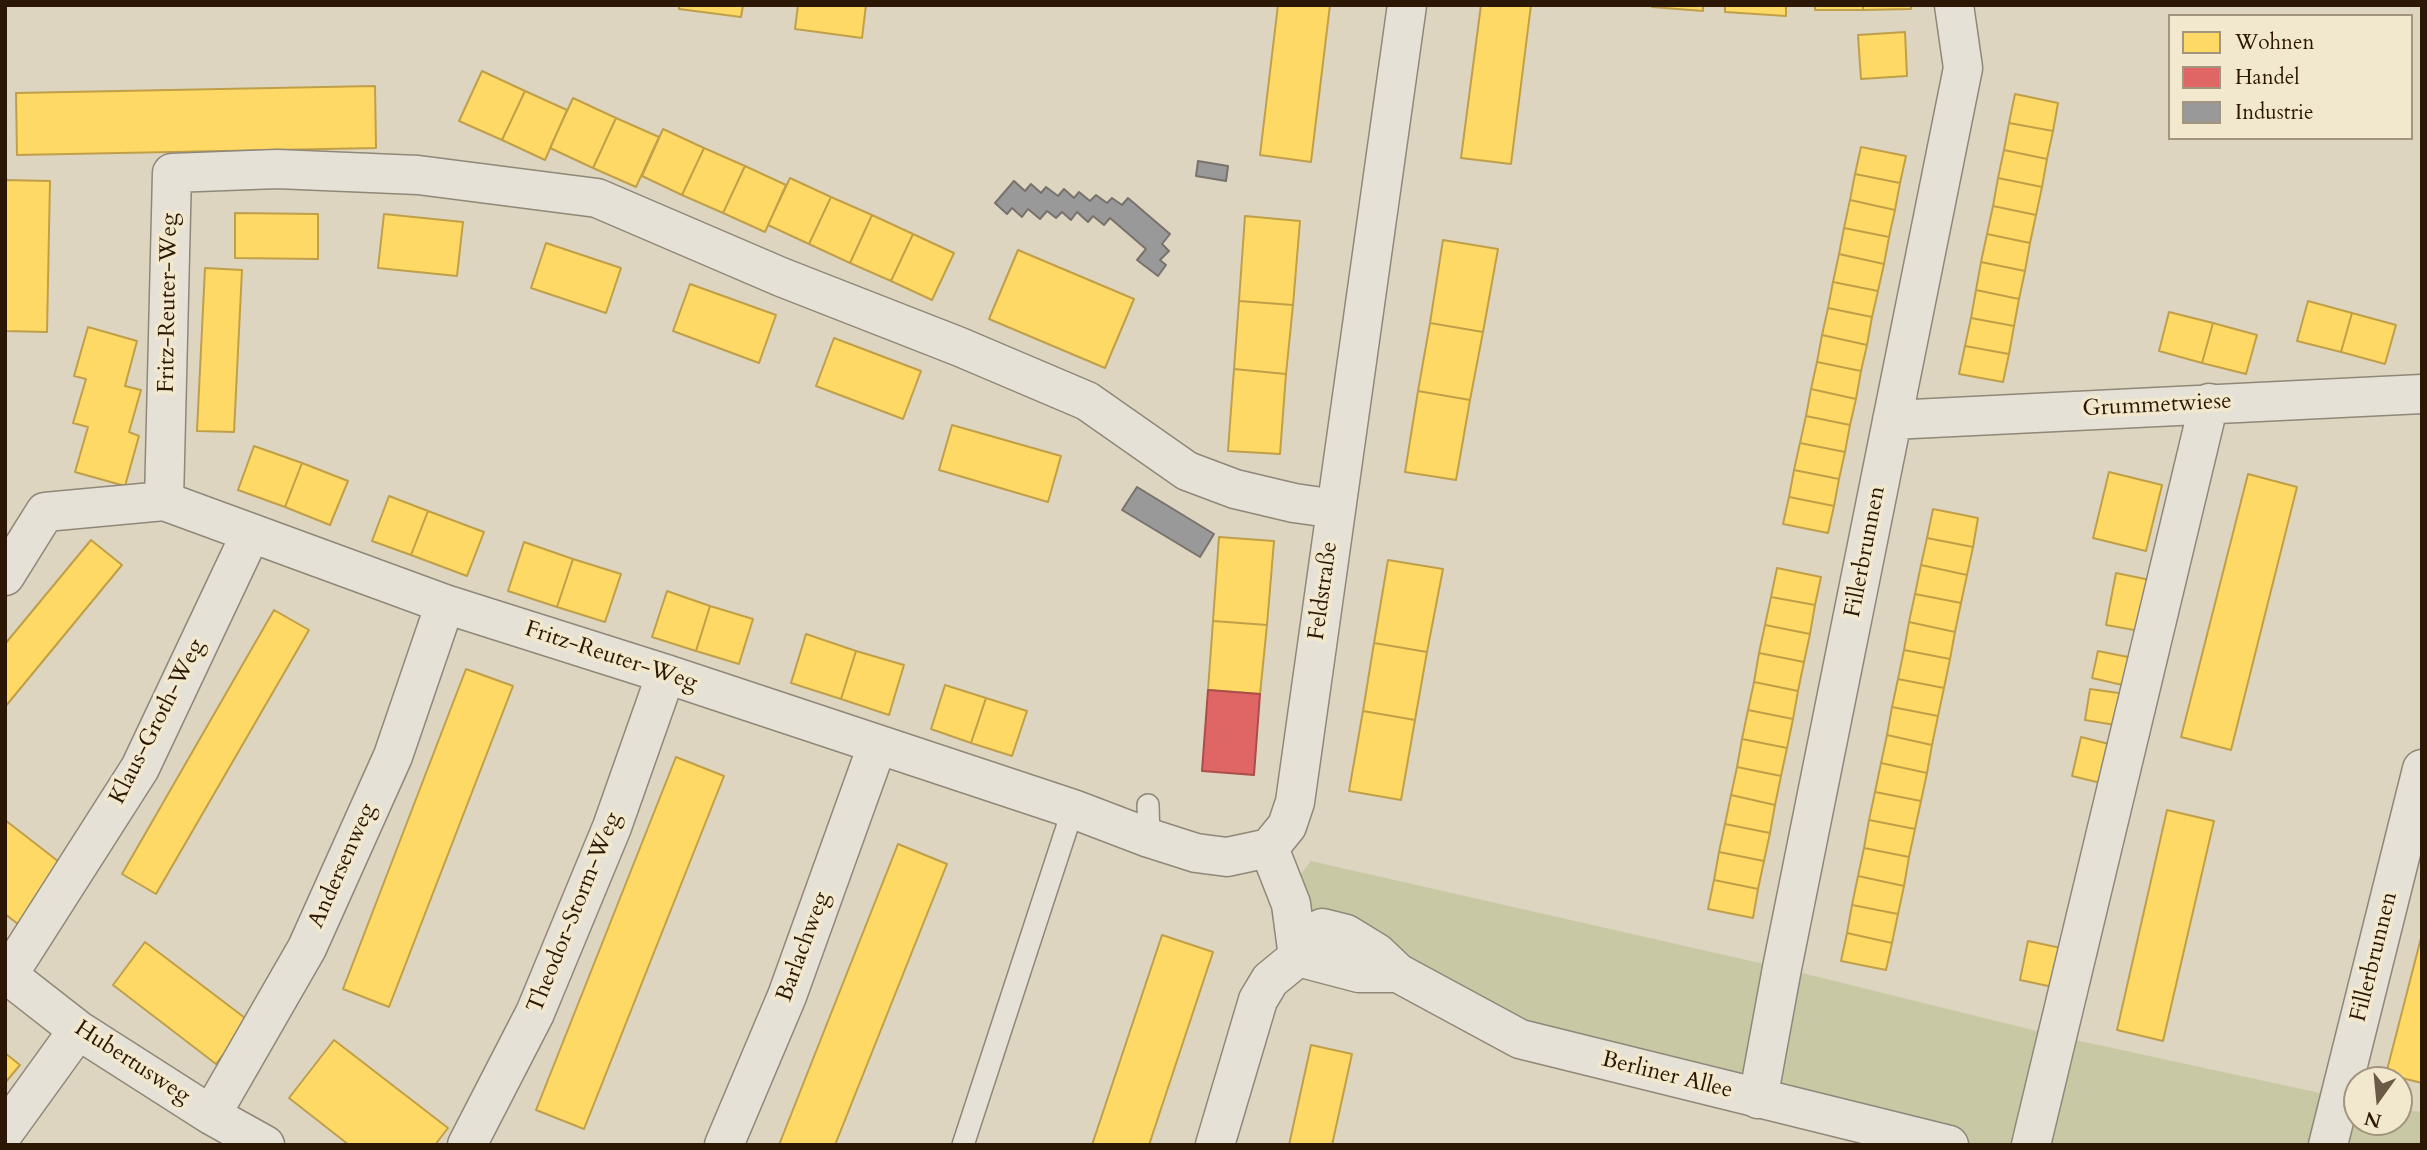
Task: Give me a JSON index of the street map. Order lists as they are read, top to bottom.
{
  "streets": {
    "street": [
      "Fritz-Reuter-Weg",
      "Grummetwiese",
      "Fillerbrunnen",
      "Feldstraße",
      "Klaus-Groth-Weg",
      "Andersenweg",
      "Theodor-Storm-Weg",
      "Barlachweg",
      "Hubertusweg",
      "Berliner Allee"
    ]
  },
  "crossings": [
    ["Fritz-Reuter-Weg", "Feldstraße"],
    ["Fritz-Reuter-Weg", "Klaus-Groth-Weg"],
    ["Fritz-Reuter-Weg", "Andersenweg"],
    ["Fritz-Reuter-Weg", "Theodor-Storm-Weg"],
    ["Fritz-Reuter-Weg", "Barlachweg"],
    ["Grummetwiese", "Fillerbrunnen"],
    ["Fillerbrunnen", "Berliner Allee"],
    ["Klaus-Groth-Weg", "Hubertusweg"],
    ["Andersenweg", "Hubertusweg"]
  ],
  "legend": ["Wohnen", "Handel", "Industrie"],
  "north": "bottom"
}
